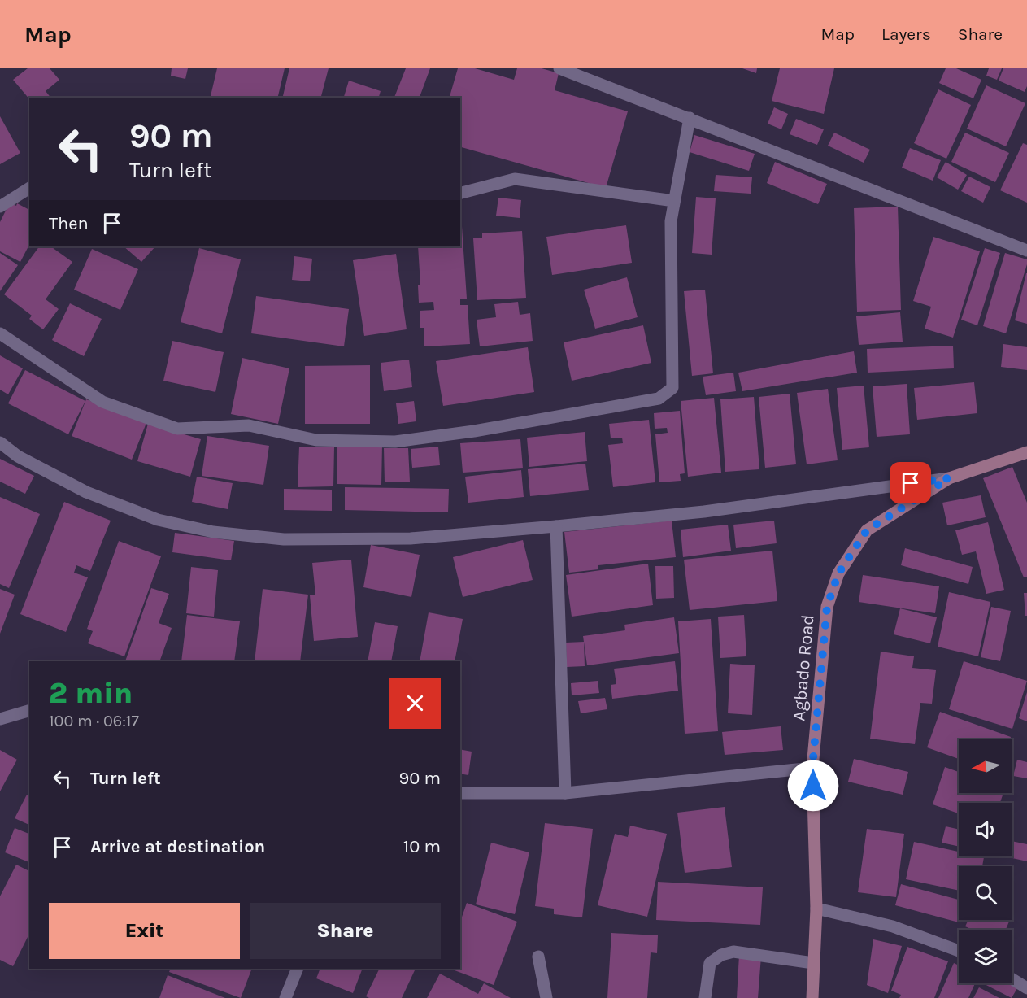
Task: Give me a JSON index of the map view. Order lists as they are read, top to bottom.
{
  "streets": {
    "main road": ["Agbado Road"]
  },
  "north": "left",
  "page": {
    "header": "Map",
    "nav": ["Map", "Layers", "Share"],
    "turn": ["90 m", "Turn left"],
    "then": "Then",
    "heading": ["2 min", "100 m · 06:17"],
    "list": [
      {
        "name": "Turn left",
        "value": "90 m"
      },
      {
        "name": "Arrive at destination",
        "value": "10 m"
      }
    ],
    "buttons": ["Exit", "Share"]
  }
}
